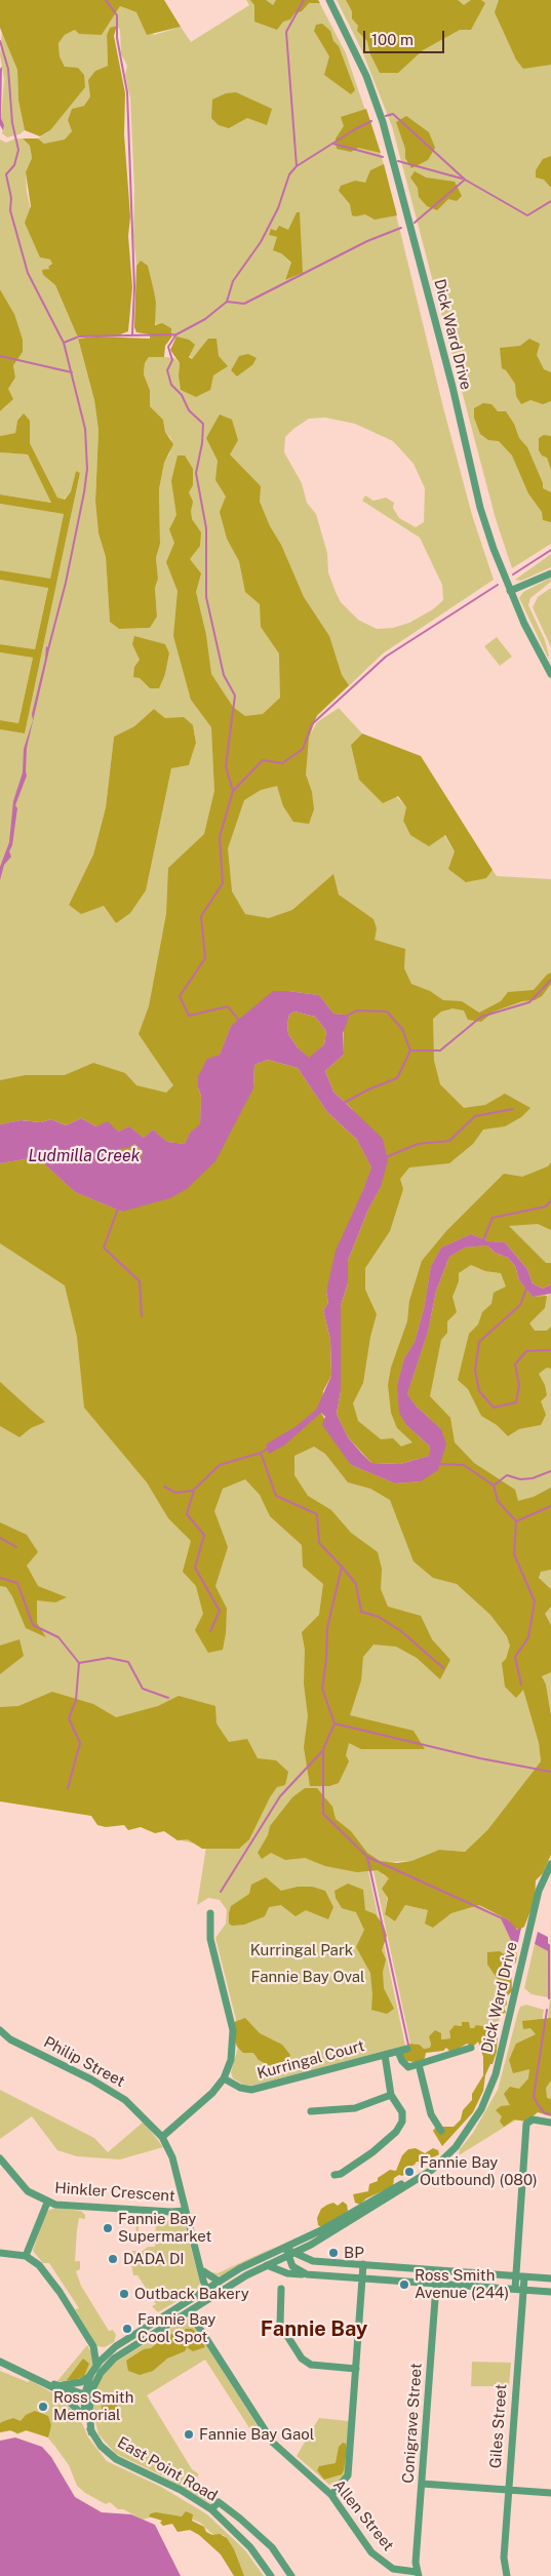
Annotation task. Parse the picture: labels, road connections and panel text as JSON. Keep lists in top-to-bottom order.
{
  "streets": {
    "street": [
      "Dick Ward Drive",
      "Kurringal Court",
      "Philip Street",
      "Hinkler Crescent",
      "Conigrave Street",
      "Giles Street",
      "East Point Road",
      "Allen Street"
    ]
  },
  "crossings": [
    ["Philip Street", "Hinkler Crescent"],
    ["Conigrave Street", "Allen Street"]
  ],
  "districts": ["Fannie Bay"],
  "water": ["Ludmilla Creek"],
  "parks": ["Kurringal Park", "Fannie Bay Oval"],
  "places": [
    "Fannie Bay Outbound) (080)",
    "Fannie Bay Supermarket",
    "BP",
    "DADA DI",
    "Ross Smith Avenue (244)",
    "Outback Bakery",
    "Fannie Bay Cool Spot",
    "Ross Smith Memorial",
    "Fannie Bay Gaol"
  ],
  "scale_bar": "100 m"
}
